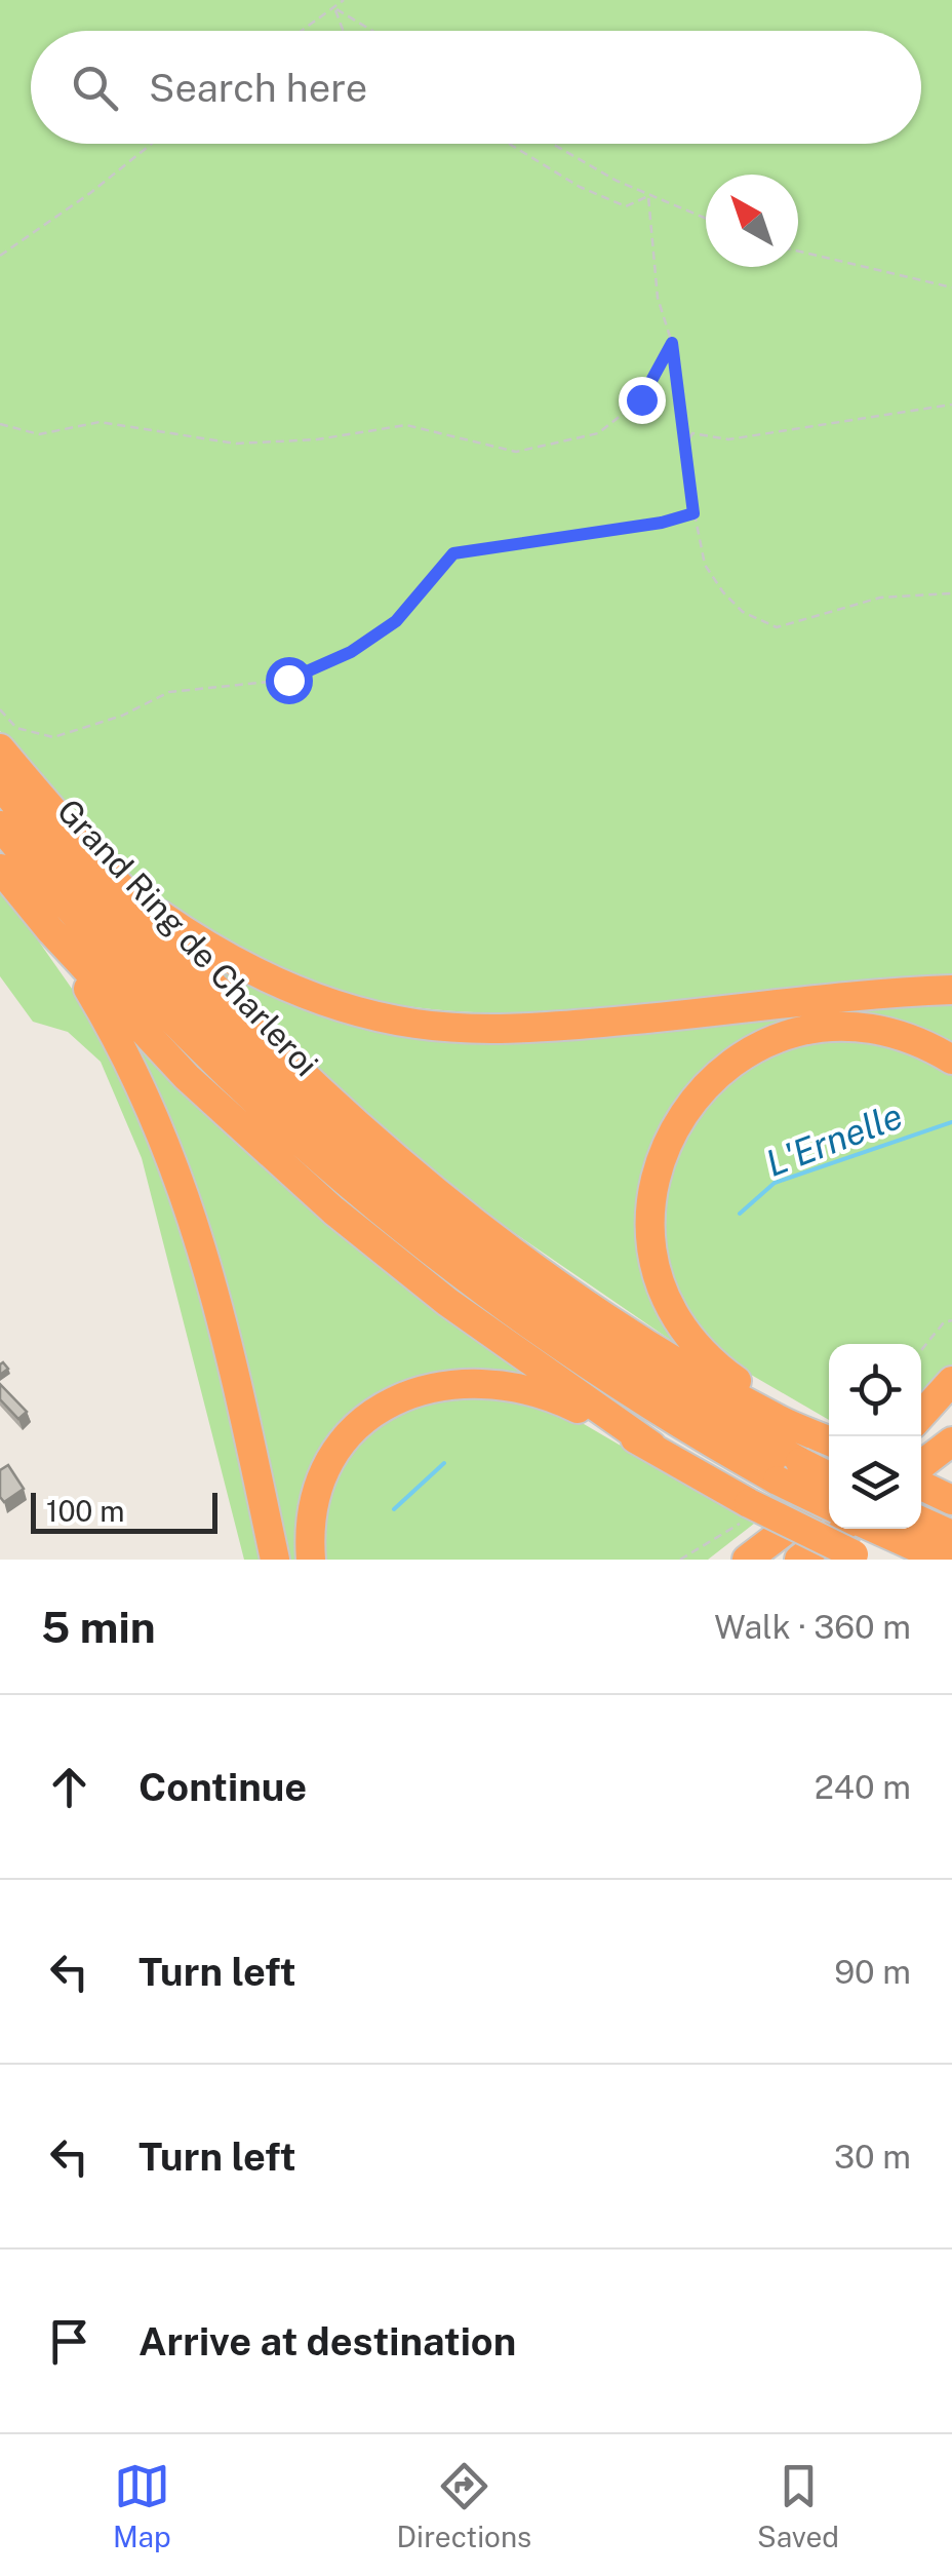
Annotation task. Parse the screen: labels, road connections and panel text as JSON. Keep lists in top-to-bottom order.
{
  "streets": {
    "highway": ["Grand Ring de Charleroi"]
  },
  "water": ["L'Ernelle"],
  "scale_bar": "100 m",
  "north": "top left",
  "page": {
    "search": "Search here",
    "scale": "100 m",
    "heading": ["5 min", "Walk · 360 m"],
    "list": [
      ["Continue", "240 m"],
      ["Turn left", "90 m"],
      ["Turn left", "30 m"],
      "Arrive at destination"
    ],
    "nav": ["Map", "Directions", "Saved"]
  }
}
